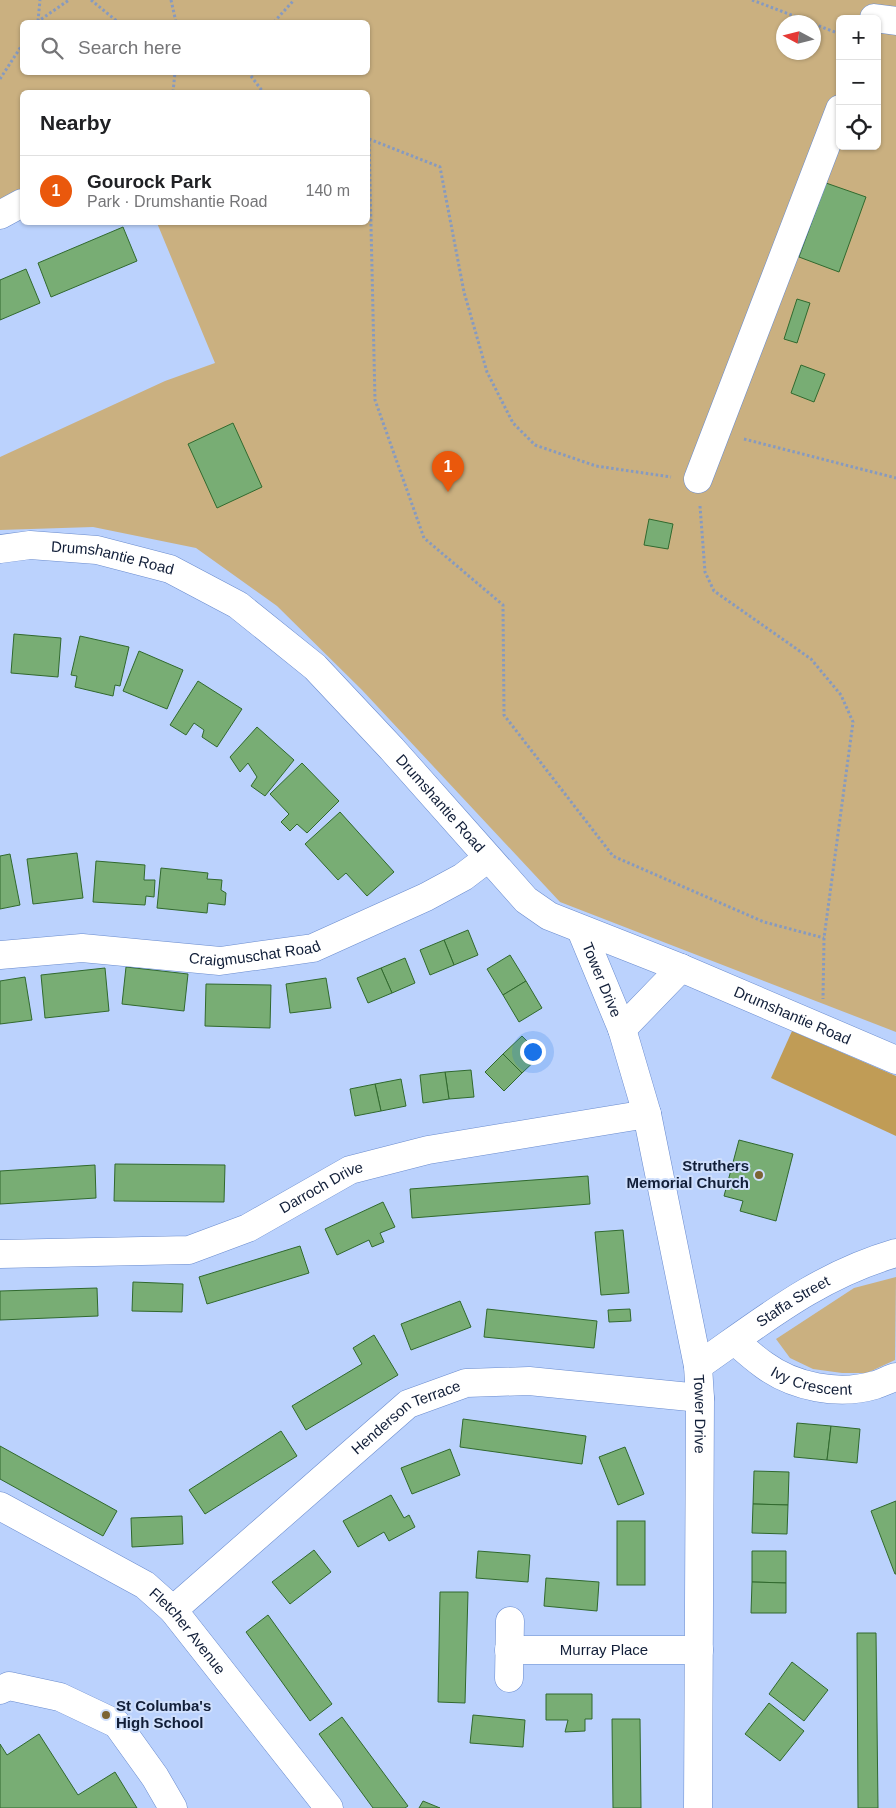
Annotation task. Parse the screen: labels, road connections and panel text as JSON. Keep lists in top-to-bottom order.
{
  "streets": {
    "street": [
      "Drumshantie Road",
      "Craigmuschat Road",
      "Tower Drive",
      "Darroch Drive",
      "Staffa Street",
      "Ivy Crescent",
      "Henderson Terrace",
      "Fletcher Avenue",
      "Murray Place"
    ]
  },
  "crossings": [
    ["Drumshantie Road", "Craigmuschat Road"],
    ["Drumshantie Road", "Tower Drive"],
    ["Tower Drive", "Darroch Drive"],
    ["Tower Drive", "Staffa Street"],
    ["Tower Drive", "Henderson Terrace"],
    ["Tower Drive", "Murray Place"],
    ["Staffa Street", "Ivy Crescent"],
    ["Henderson Terrace", "Fletcher Avenue"]
  ],
  "places": ["Struthers Memorial Church", "St Columba's High School"],
  "north": "left",
  "page": {
    "map_buttons": ["+", "−"],
    "search": "Search here",
    "heading": "Nearby",
    "list": [
      {
        "mark": "1",
        "name": "Gourock Park",
        "note": "Park · Drumshantie Road",
        "value": "140 m"
      }
    ],
    "pins": "1"
  }
}
